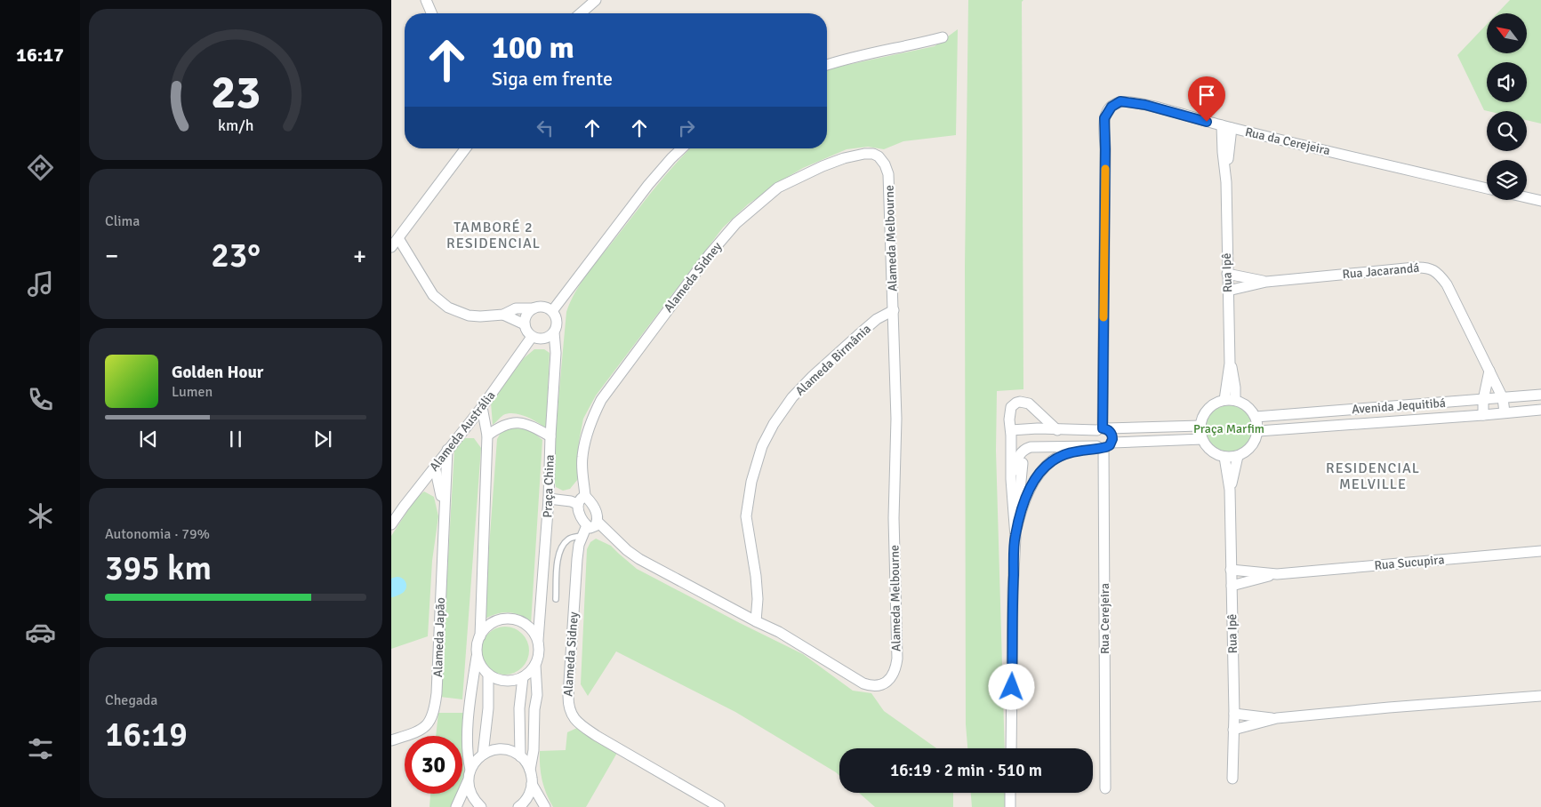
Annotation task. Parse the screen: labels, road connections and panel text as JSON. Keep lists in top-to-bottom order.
{
  "streets": {
    "street": [
      "Rua da Cerejeira",
      "Alameda Melbourne",
      "Rua Jacarandá",
      "Rua Ipê",
      "Alameda Sidney",
      "Alameda Birmânia",
      "Avenida Jequitibá",
      "Alameda Austrália",
      "Praça China",
      "Rua Sucupira",
      "Rua Cerejeira",
      "Alameda Japão"
    ]
  },
  "crossings": [
    ["Rua da Cerejeira", "Rua Ipê"],
    ["Alameda Melbourne", "Alameda Sidney"],
    ["Alameda Melbourne", "Alameda Birmânia"],
    ["Rua Jacarandá", "Rua Ipê"],
    ["Rua Jacarandá", "Avenida Jequitibá"],
    ["Rua Ipê", "Avenida Jequitibá"],
    ["Rua Ipê", "Rua Sucupira"],
    ["Alameda Austrália", "Praça China"],
    ["Alameda Austrália", "Alameda Japão"]
  ],
  "districts": ["TAMBORÉ 2 RESIDENCIAL", "RESIDENCIAL MELVILLE"],
  "parks": ["Praça Marfim"],
  "north": "top left",
  "page": {
    "tabs": "16:17",
    "turn": ["100 m", "Siga em frente"],
    "tile": [
      "Clima",
      ["Autonomia · 79%", "395 km"],
      ["Chegada", "16:19"]
    ],
    "heat": ["−", "23°", "+"],
    "song": ["Golden Hour", "Lumen"],
    "limit": "30",
    "trip": "16:19 · 2 min · 510 m",
    "gauge": ["23", "km/h"]
  }
}
